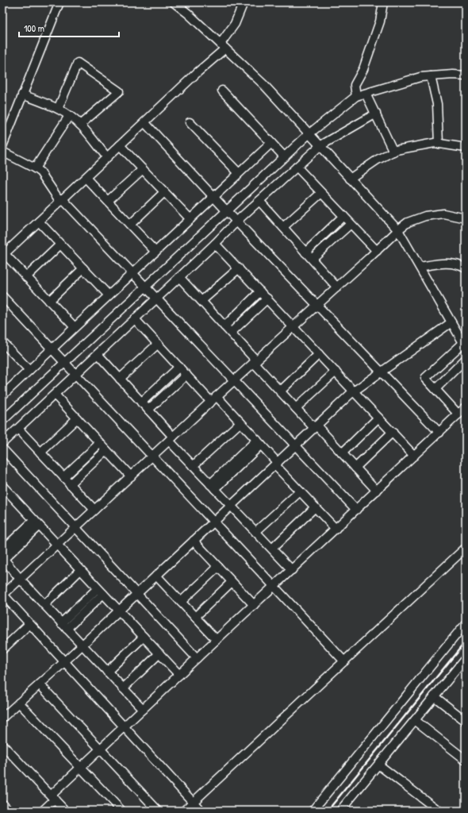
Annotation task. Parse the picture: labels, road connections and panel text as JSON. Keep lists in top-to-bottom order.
{
  "scale_bar": "100 m"
}
